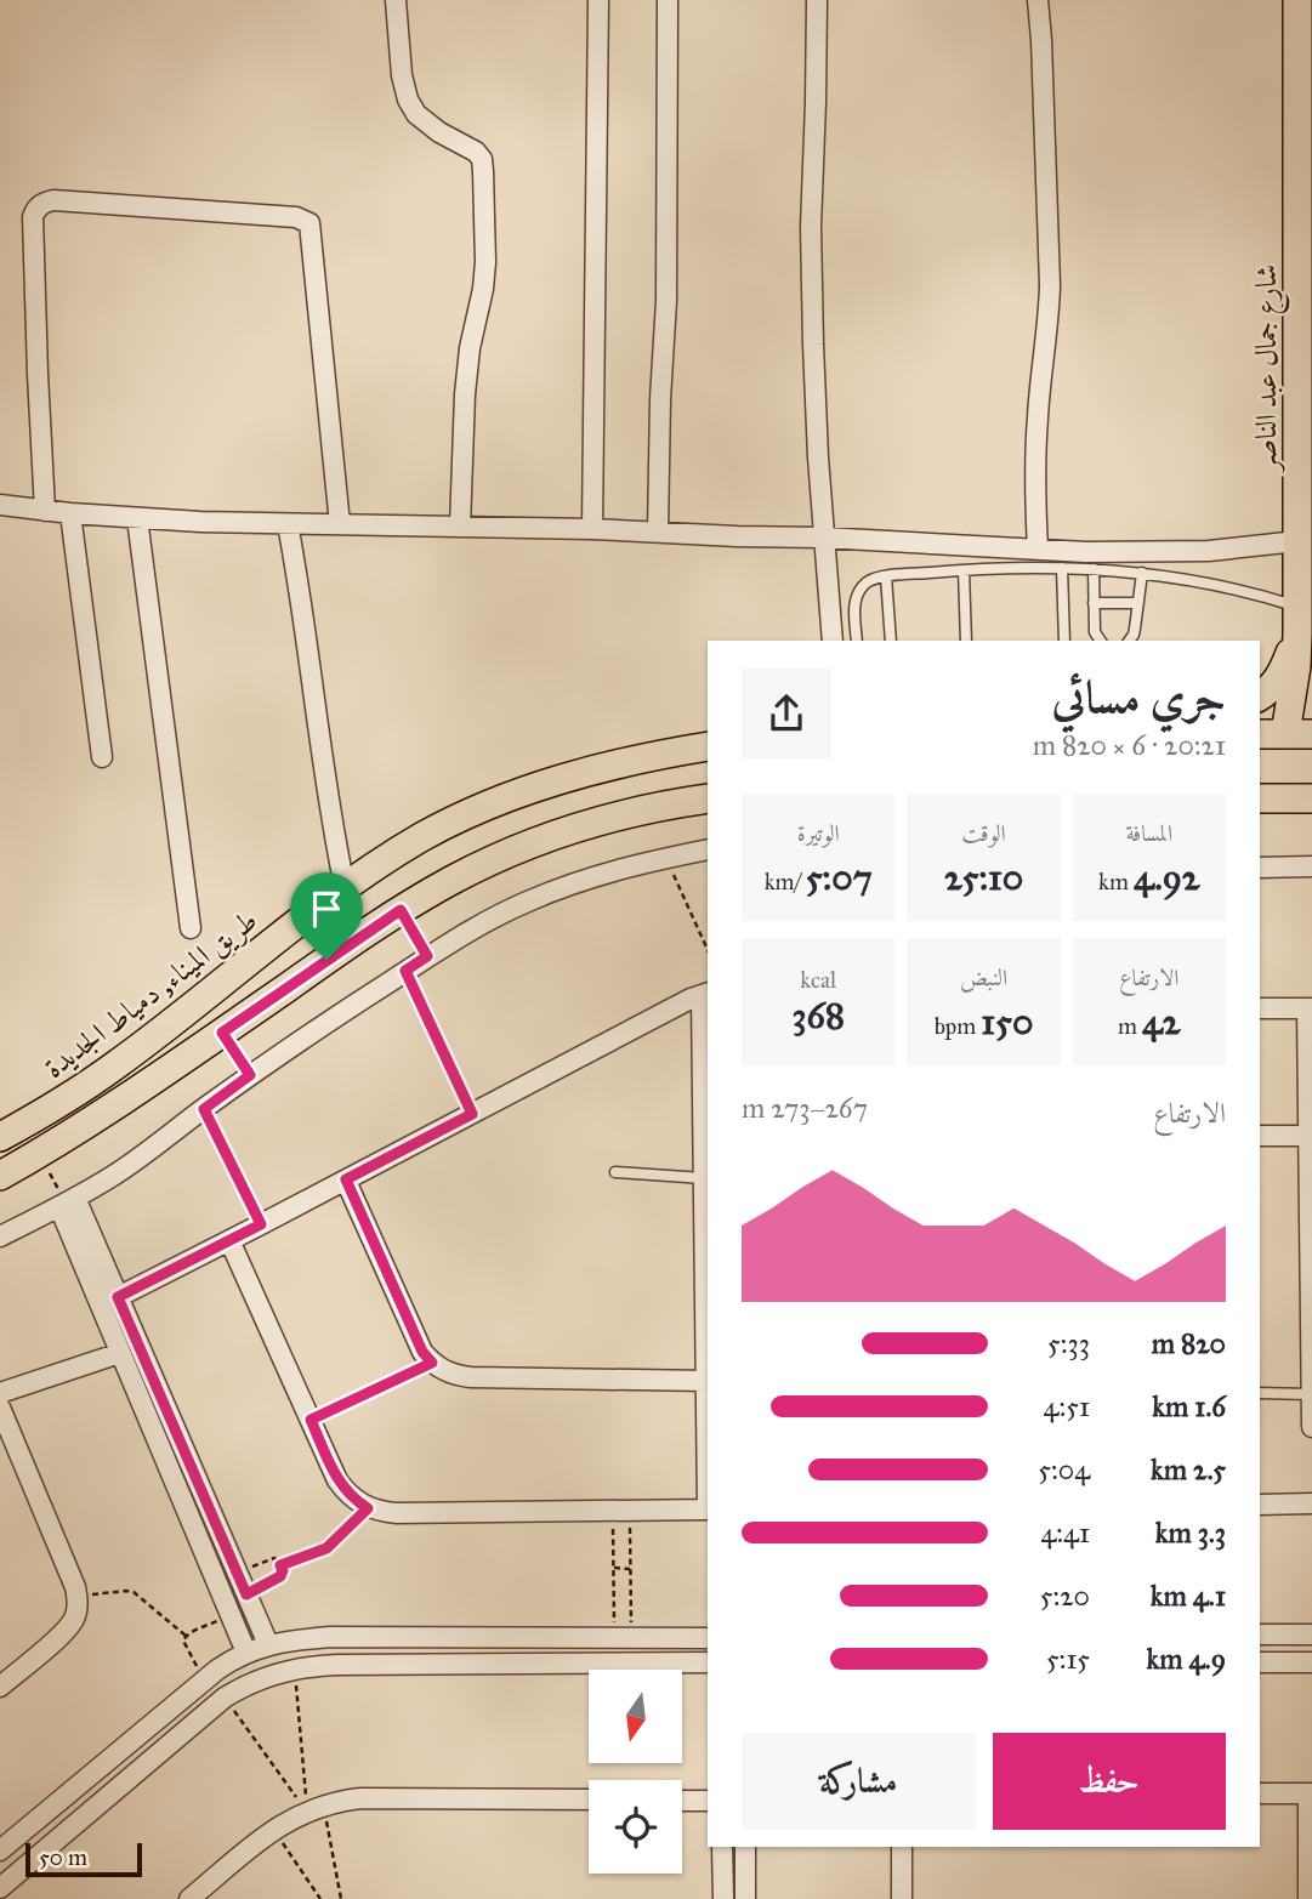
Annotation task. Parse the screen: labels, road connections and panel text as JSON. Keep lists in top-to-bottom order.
{
  "streets": {
    "main road": ["شارع جمال عبد الناصر", "طريق الميناء, دمياط الجديدة"]
  },
  "scale_bar": "50 m",
  "north": "bottom",
  "page": {
    "heading": ["جري مسائي", "20:21 · 6 × 820 m"],
    "stats": [
      ["المسافة", "4.92 km"],
      ["الوقت", "25:10"],
      ["الوتيرة", "5:07 /km"],
      ["الارتفاع", "42 m"],
      ["النبض", "150 bpm"],
      ["kcal", "368"]
    ],
    "chart": ["الارتفاع", "267–273 m"],
    "list": [
      {
        "name": "820 m",
        "note": "5:33"
      },
      {
        "name": "1.6 km",
        "note": "4:51"
      },
      {
        "name": "2.5 km",
        "note": "5:04"
      },
      {
        "name": "3.3 km",
        "note": "4:41"
      },
      {
        "name": "4.1 km",
        "note": "5:20"
      },
      {
        "name": "4.9 km",
        "note": "5:15"
      }
    ],
    "buttons": ["حفظ", "مشاركة"],
    "scale": "50 m"
  }
}
